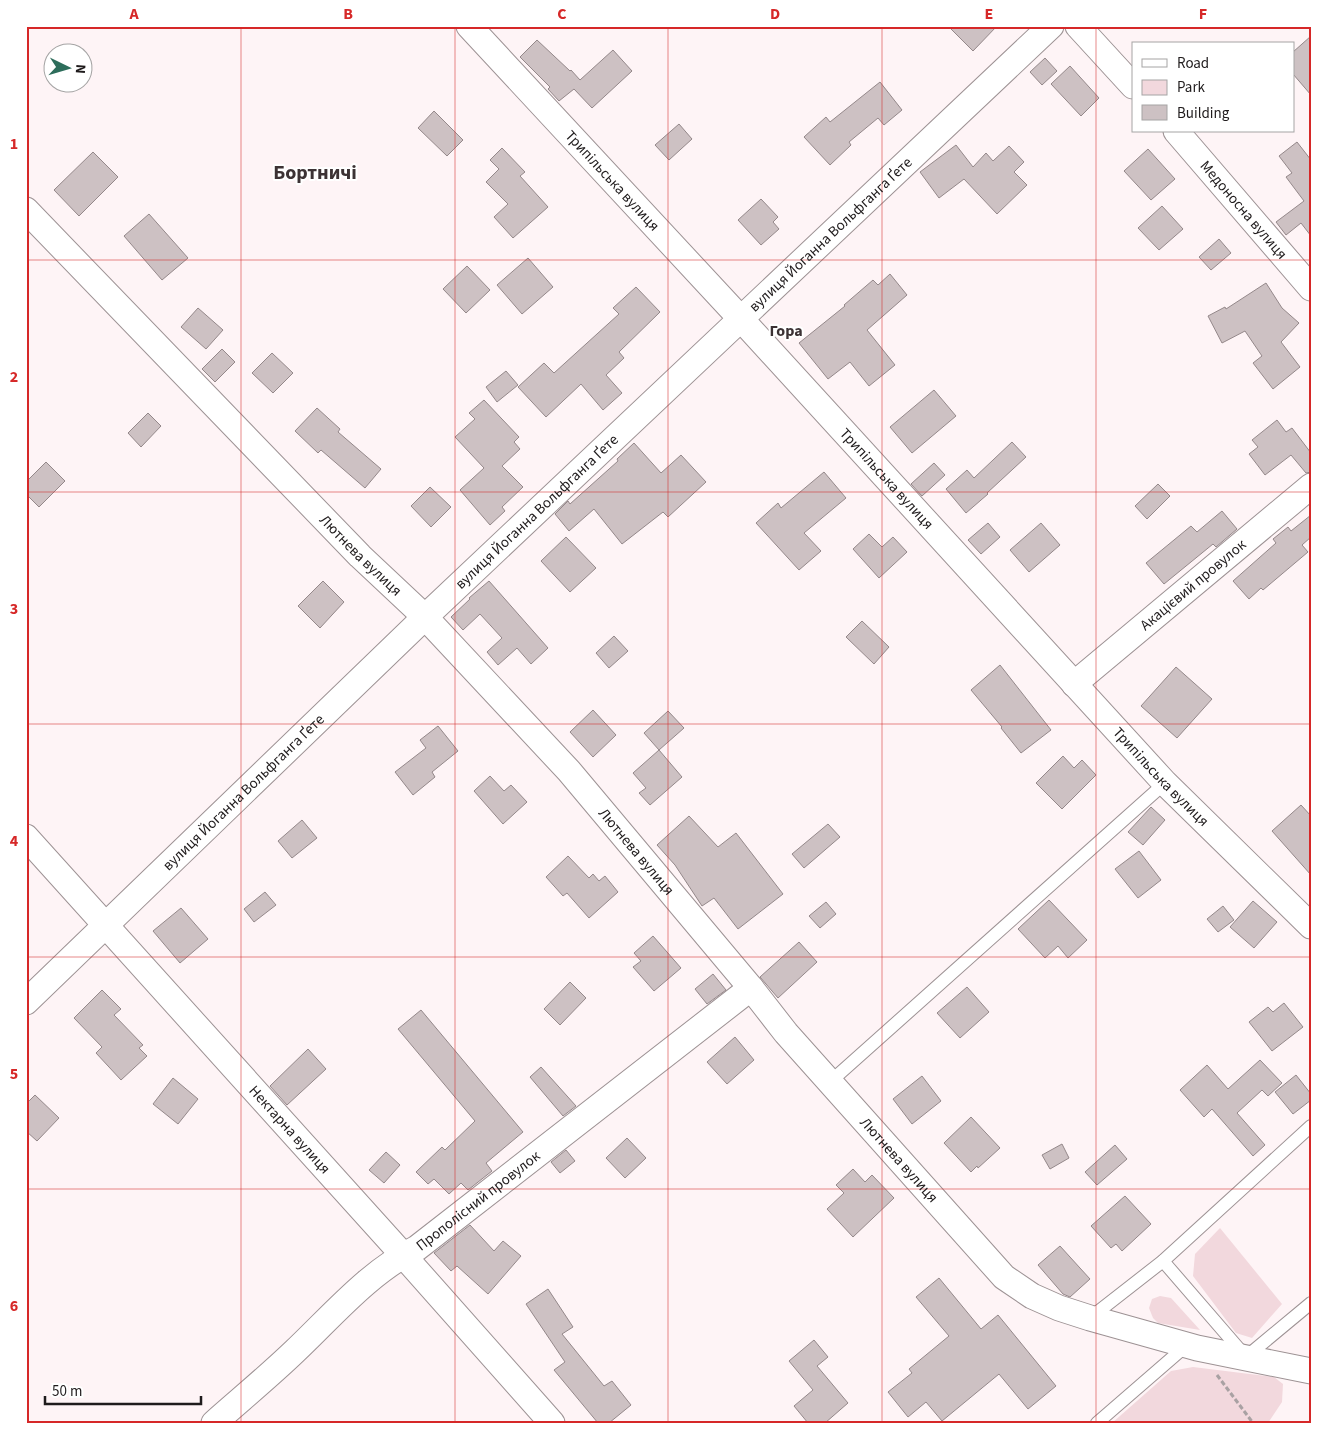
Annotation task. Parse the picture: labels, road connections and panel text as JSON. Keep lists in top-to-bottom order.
{
  "streets": {
    "street": [
      "Трипільська вулиця",
      "Медоносна вулиця",
      "вулиця Йоганна Вольфганга Ґете",
      "Лютнева вулиця",
      "Акацієвий провулок",
      "Нектарна вулиця",
      "Прополісний провулок"
    ]
  },
  "crossings": [
    ["Трипільська вулиця", "вулиця Йоганна Вольфганга Ґете"],
    ["Трипільська вулиця", "Акацієвий провулок"],
    ["вулиця Йоганна Вольфганга Ґете", "Лютнева вулиця"],
    ["вулиця Йоганна Вольфганга Ґете", "Нектарна вулиця"],
    ["Лютнева вулиця", "Прополісний провулок"],
    ["Нектарна вулиця", "Прополісний провулок"]
  ],
  "districts": ["Бортничі", "Гора"],
  "legend": ["Road", "Park", "Building"],
  "scale_bar": "50 m",
  "north": "right",
  "grid": {
    "columns": [
      "A",
      "B",
      "C",
      "D",
      "E",
      "F"
    ],
    "rows": [
      "1",
      "2",
      "3",
      "4",
      "5",
      "6"
    ]
  }
}
